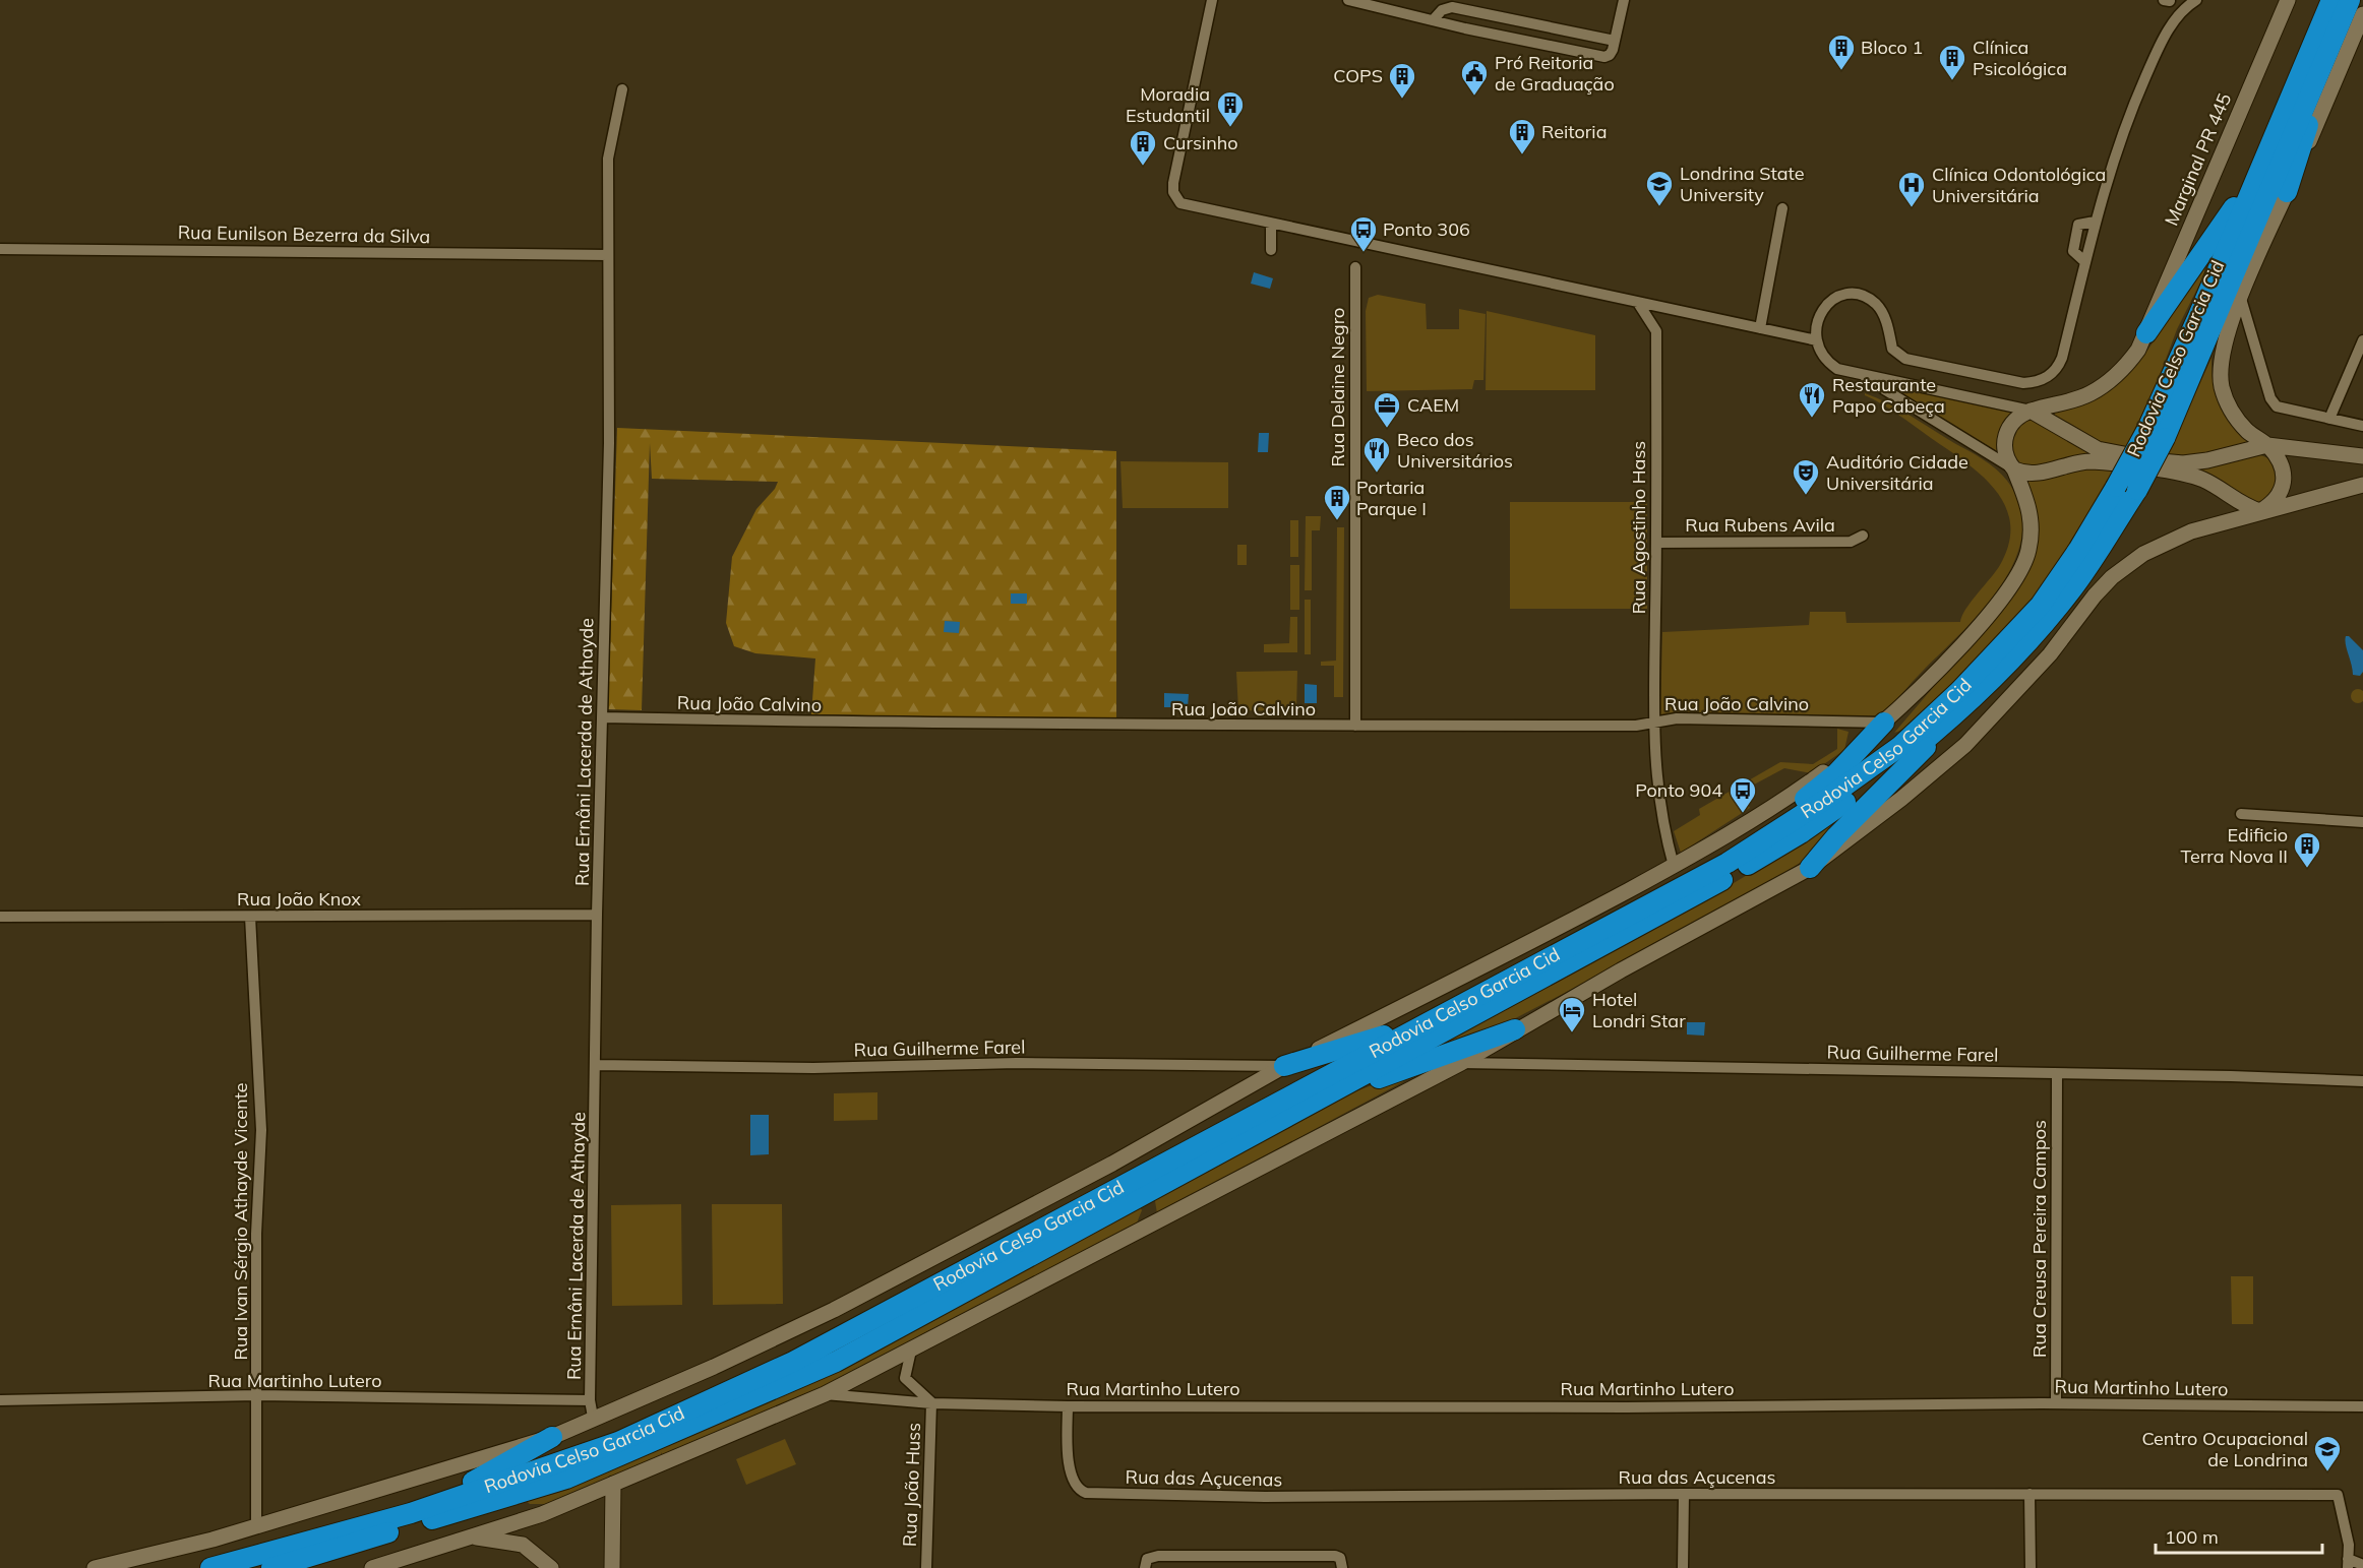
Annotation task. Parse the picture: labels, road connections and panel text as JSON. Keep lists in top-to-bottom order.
{
  "streets": {
    "highway": ["Rodovia Celso Garcia Cid"],
    "street": [
      "Marginal PR 445",
      "Rua Eunilson Bezerra da Silva",
      "Rua Delaine Negro",
      "Rua Rubens Avila",
      "Rua Agostinho Hass",
      "Rua João Calvino",
      "Rua Ernâni Lacerda de Athayde",
      "Rua João Knox",
      "Rua Guilherme Farel",
      "Rua Ivan Sérgio Athayde Vicente",
      "Rua Creusa Pereira Campos",
      "Rua Martinho Lutero",
      "Rua das Açucenas",
      "Rua João Huss"
    ]
  },
  "crossings": [
    ["Marginal PR 445", "Rodovia Celso Garcia Cid"],
    ["Rua Eunilson Bezerra da Silva", "Rua Ernâni Lacerda de Athayde"],
    ["Rodovia Celso Garcia Cid", "Rua Agostinho Hass"],
    ["Rodovia Celso Garcia Cid", "Rua João Calvino"],
    ["Rodovia Celso Garcia Cid", "Rua Ernâni Lacerda de Athayde"],
    ["Rodovia Celso Garcia Cid", "Rua Guilherme Farel"],
    ["Rodovia Celso Garcia Cid", "Rua Ivan Sérgio Athayde Vicente"],
    ["Rua Delaine Negro", "Rua João Calvino"],
    ["Rua Rubens Avila", "Rua Agostinho Hass"],
    ["Rua Agostinho Hass", "Rua João Calvino"],
    ["Rua João Calvino", "Rua Ernâni Lacerda de Athayde"],
    ["Rua Ernâni Lacerda de Athayde", "Rua João Knox"],
    ["Rua Ernâni Lacerda de Athayde", "Rua Guilherme Farel"],
    ["Rua Ernâni Lacerda de Athayde", "Rua Martinho Lutero"],
    ["Rua João Knox", "Rua Ivan Sérgio Athayde Vicente"],
    ["Rua Guilherme Farel", "Rua Creusa Pereira Campos"],
    ["Rua Ivan Sérgio Athayde Vicente", "Rua Martinho Lutero"],
    ["Rua Creusa Pereira Campos", "Rua Martinho Lutero"],
    ["Rua Martinho Lutero", "Rua das Açucenas"],
    ["Rua Martinho Lutero", "Rua João Huss"]
  ],
  "places": {
    "building": [
      "Bloco 1",
      "Clínica Psicológica",
      "COPS",
      "Moradia Estudantil",
      "Reitoria",
      "Cursinho",
      "Portaria Parque I",
      "Edificio Terra Nova II"
    ],
    "public building": ["Pró Reitoria de Graduação"],
    "school or university": ["Londrina State University", "Centro Ocupacional de Londrina"],
    "hospital": ["Clínica Odontológica Universitária"],
    "bus stop": ["Ponto 306", "Ponto 904"],
    "restaurant": ["Restaurante Papo Cabeça", "Beco dos Universitários"],
    "office": ["CAEM"],
    "theatre": ["Auditório Cidade Universitária"],
    "hotel": ["Hotel Londri Star"]
  },
  "scale_bar": "100 m"
}
